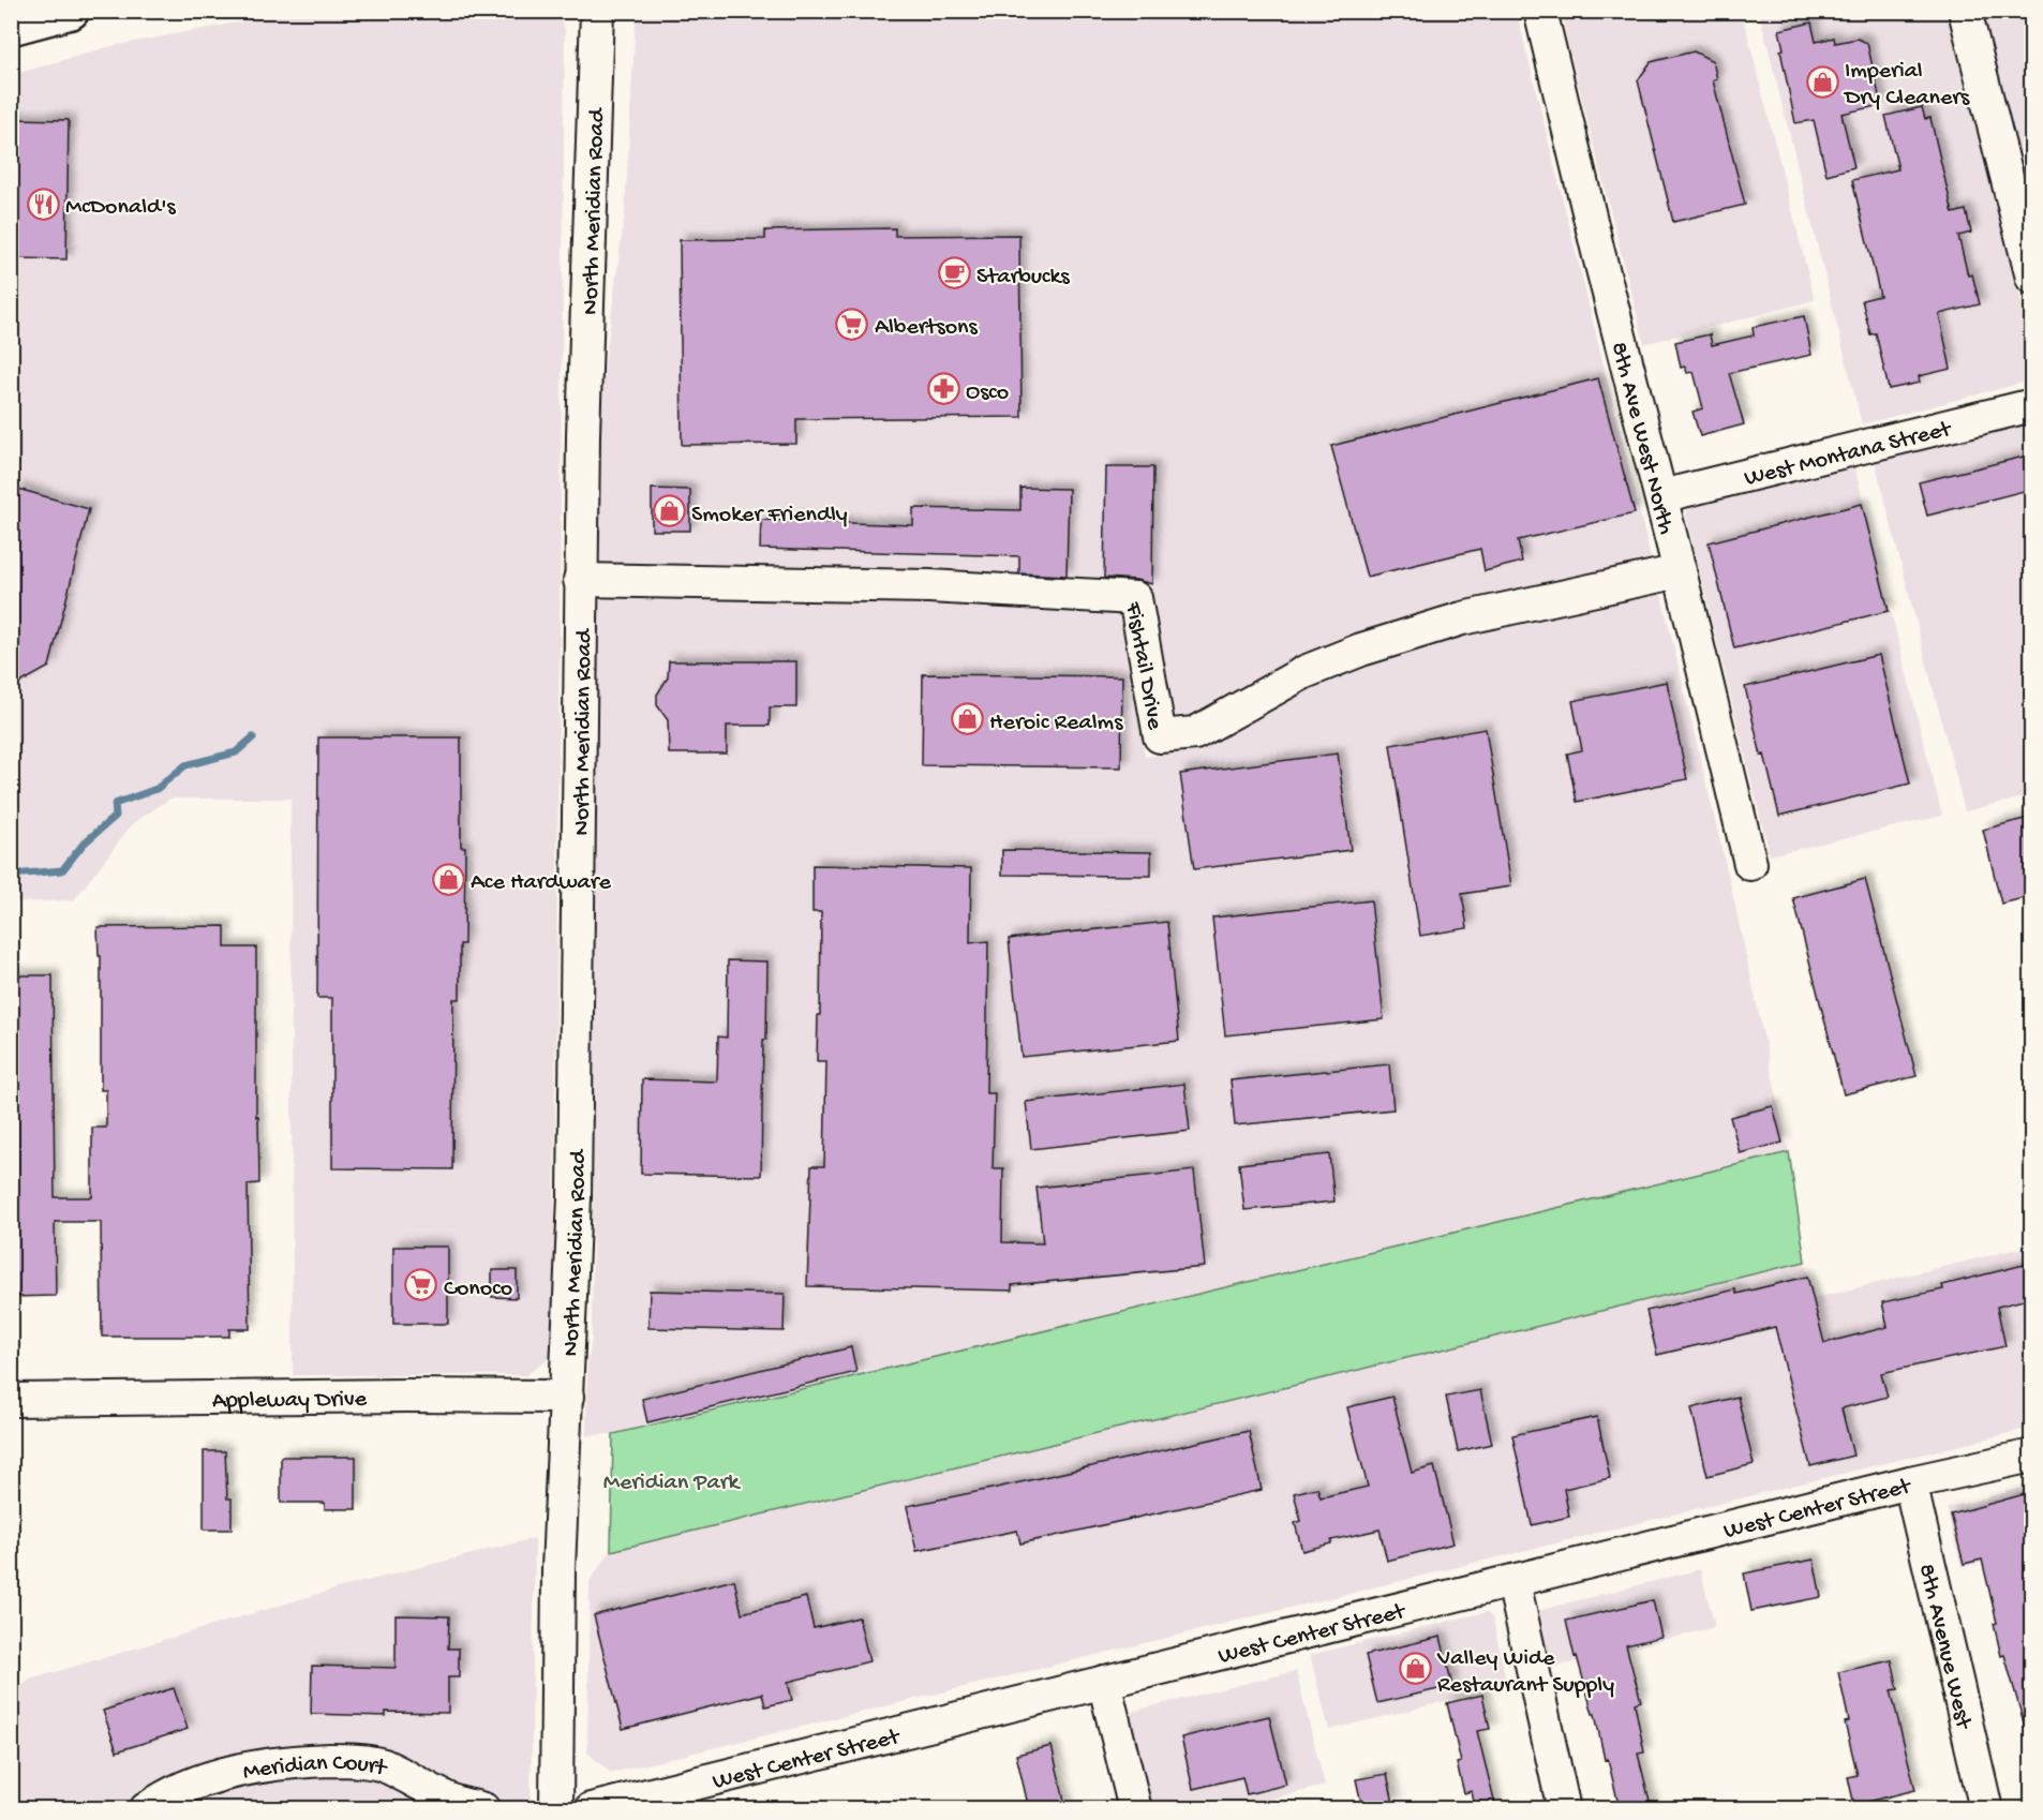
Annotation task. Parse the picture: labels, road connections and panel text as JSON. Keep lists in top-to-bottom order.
{
  "streets": {
    "street": [
      "North Meridian Road",
      "8th Ave West North",
      "West Montana Street",
      "Fishtail Drive",
      "Appleway Drive",
      "West Center Street",
      "8th Avenue West",
      "Meridian Court"
    ]
  },
  "crossings": [
    ["North Meridian Road", "Fishtail Drive"],
    ["North Meridian Road", "Appleway Drive"],
    ["8th Ave West North", "West Montana Street"],
    ["8th Ave West North", "Fishtail Drive"],
    ["West Center Street", "8th Avenue West"]
  ],
  "parks": ["Meridian Park"],
  "places": {
    "shop": [
      "Imperial Dry Cleaners",
      "Smoker Friendly",
      "Heroic Realms",
      "Ace Hardware",
      "Valley Wide Restaurant Supply"
    ],
    "restaurant": ["McDonald's"],
    "cafe": ["Starbucks"],
    "supermarket": ["Albertsons", "Conoco"],
    "pharmacy": ["Osco"]
  }
}
